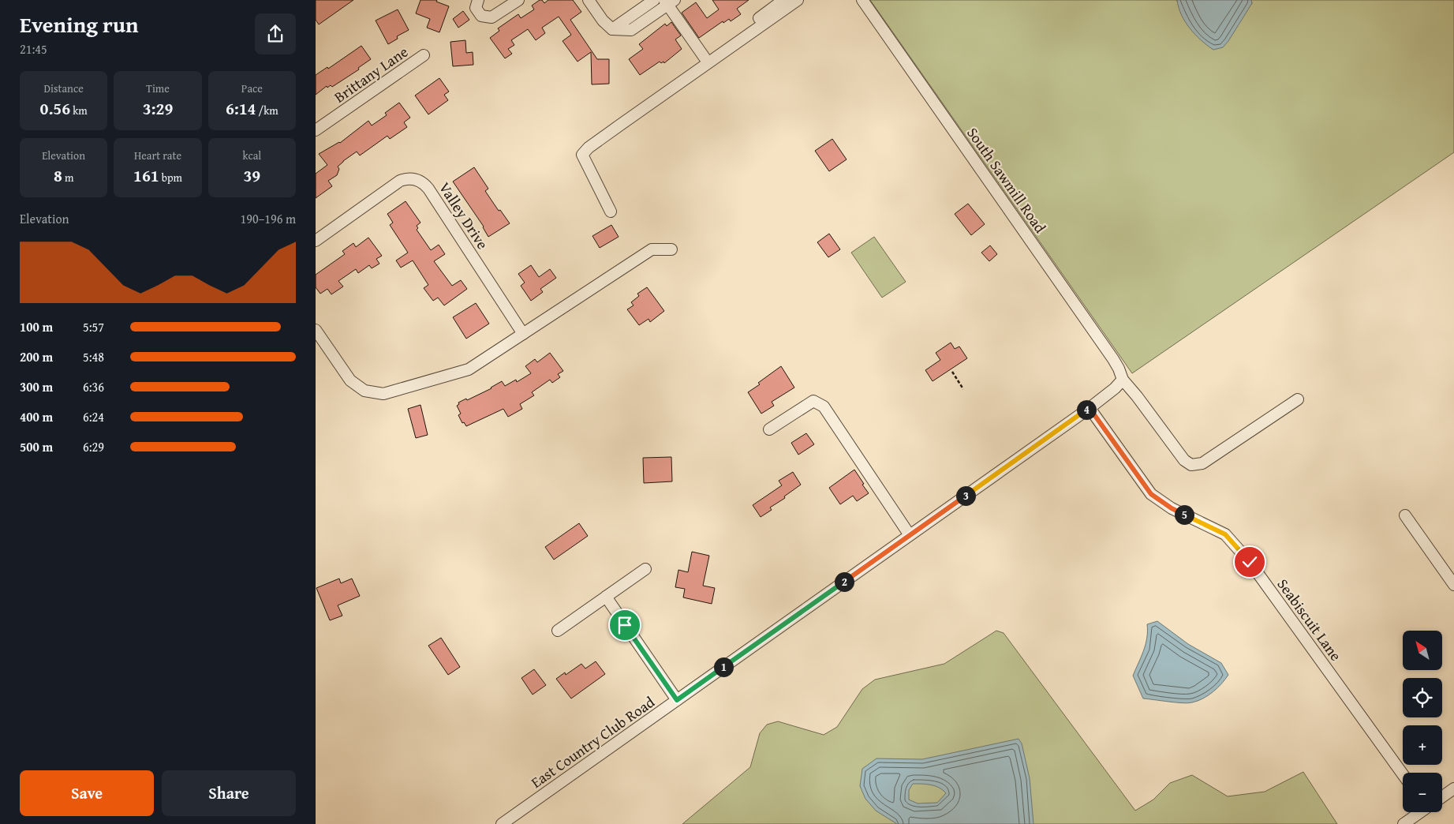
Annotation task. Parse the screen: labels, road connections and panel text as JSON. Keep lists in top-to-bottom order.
{
  "streets": {
    "street": [
      "Brittany Lane",
      "South Sawmill Road",
      "Valley Drive",
      "Seabiscuit Lane",
      "East Country Club Road"
    ]
  },
  "crossings": [
    ["South Sawmill Road", "East Country Club Road"],
    ["Seabiscuit Lane", "East Country Club Road"]
  ],
  "north": "top left",
  "page": {
    "heading": ["Evening run", "21:45"],
    "stats": [
      ["Distance", "0.56 km"],
      ["Time", "3:29"],
      ["Pace", "6:14 /km"],
      ["Elevation", "8 m"],
      ["Heart rate", "161 bpm"],
      ["kcal", "39"]
    ],
    "chart": ["Elevation", "190–196 m"],
    "list": [
      {
        "name": "100 m",
        "note": "5:57"
      },
      {
        "name": "200 m",
        "note": "5:48"
      },
      {
        "name": "300 m",
        "note": "6:36"
      },
      {
        "name": "400 m",
        "note": "6:24"
      },
      {
        "name": "500 m",
        "note": "6:29"
      }
    ],
    "pins": [
      "4",
      "3",
      "5",
      "2",
      "1"
    ],
    "map_buttons": ["+", "−"],
    "buttons": ["Save", "Share"]
  }
}
